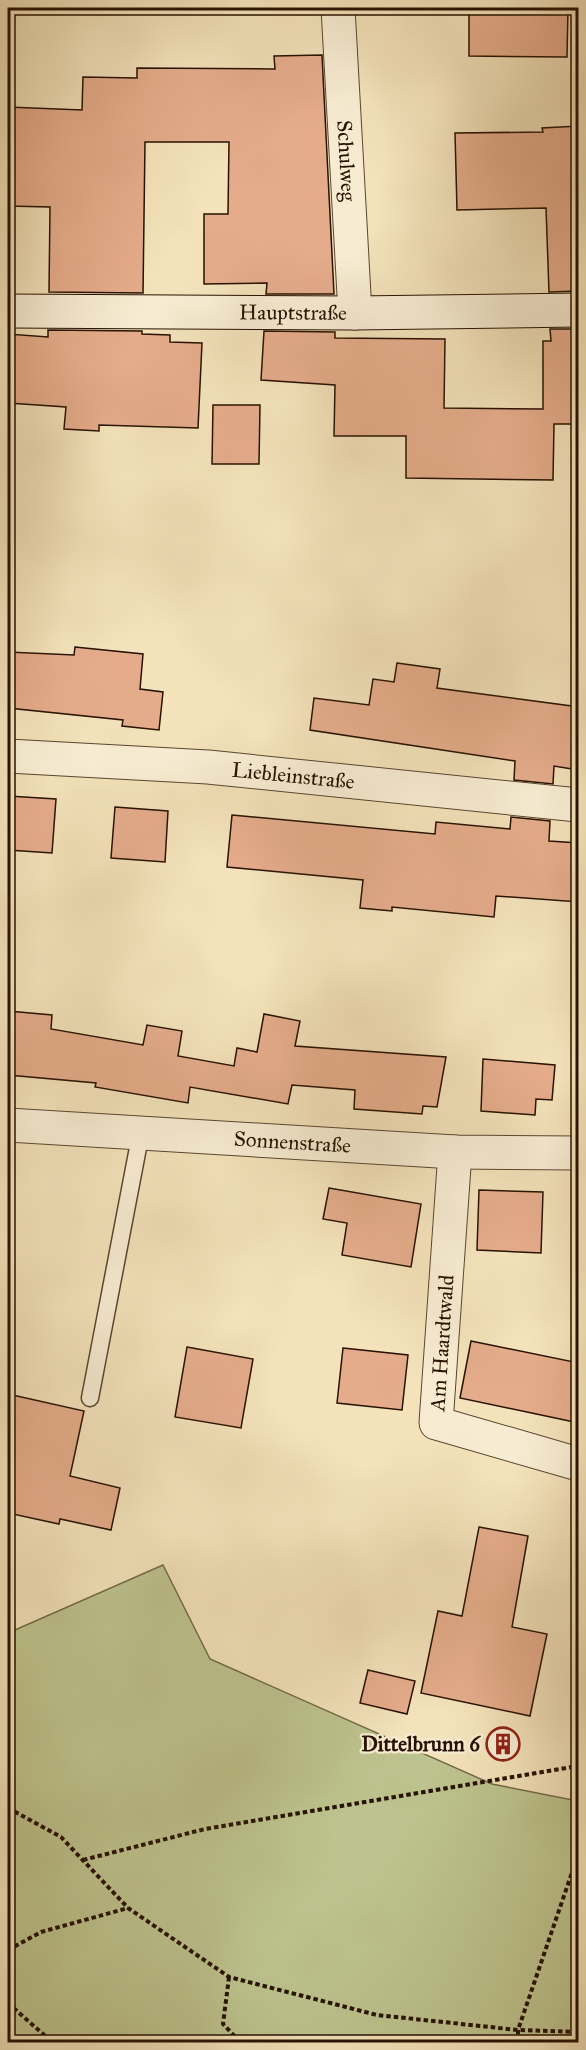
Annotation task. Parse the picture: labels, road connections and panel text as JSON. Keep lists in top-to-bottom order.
{
  "streets": {
    "street": [
      "Schulweg",
      "Hauptstraße",
      "Liebleinstraße",
      "Sonnenstraße",
      "Am Haardtwald"
    ]
  },
  "crossings": [
    ["Schulweg", "Hauptstraße"],
    ["Sonnenstraße", "Am Haardtwald"]
  ],
  "places": {
    "building": ["Dittelbrunn 6"]
  }
}
